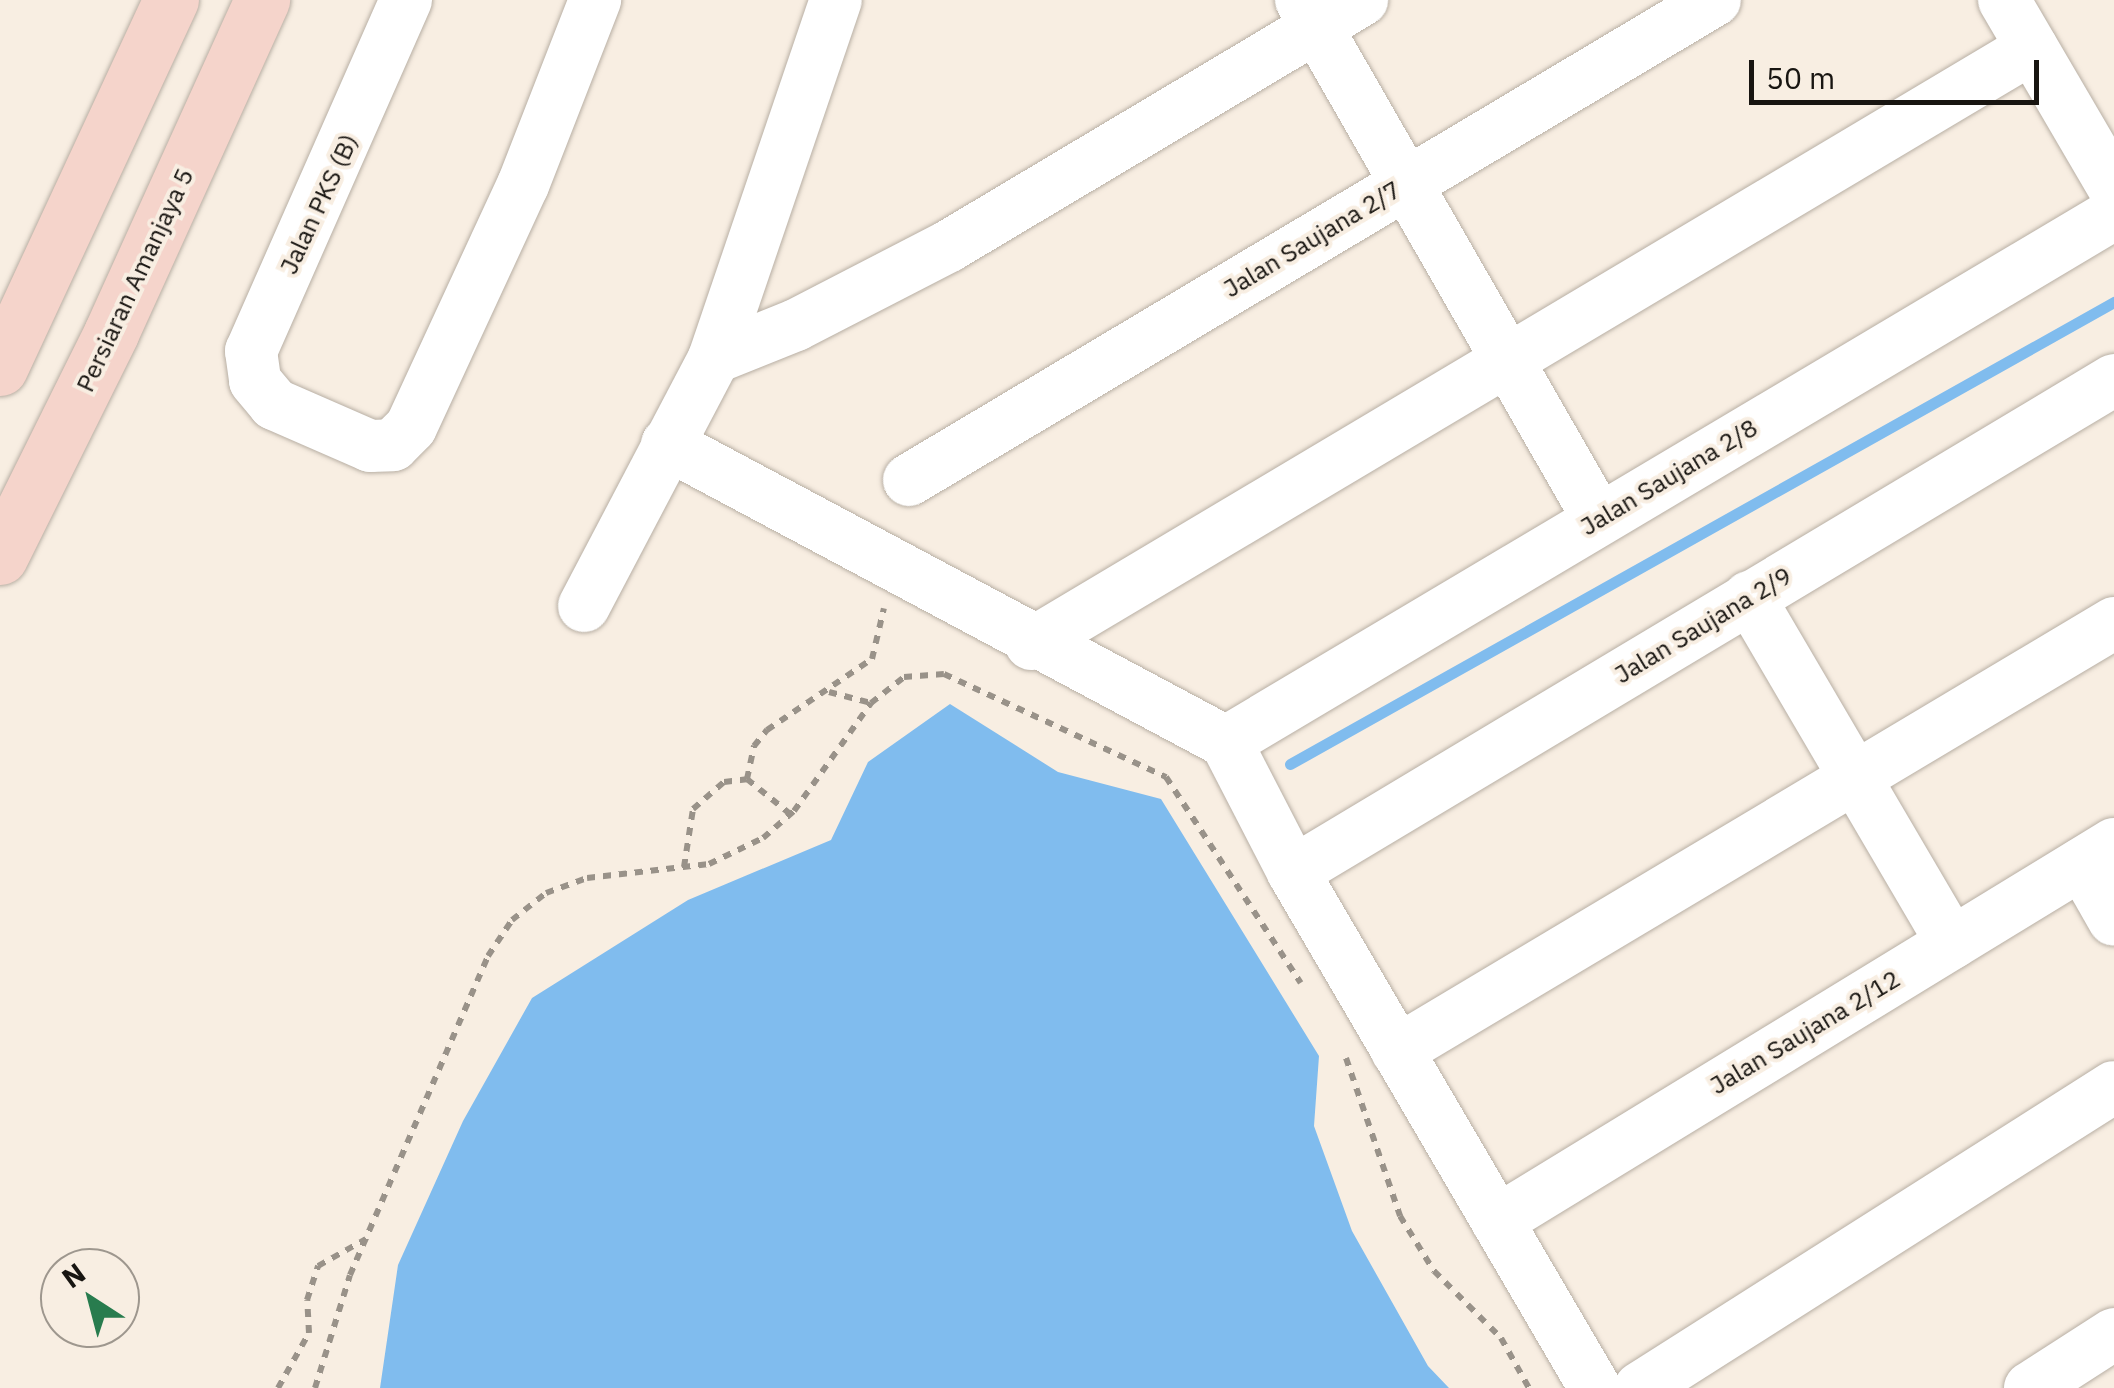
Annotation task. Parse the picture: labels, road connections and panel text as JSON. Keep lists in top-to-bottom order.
{
  "streets": {
    "main road": ["Persiaran Amanjaya 5"],
    "street": [
      "Jalan PKS (B)",
      "Jalan Saujana 2/7",
      "Jalan Saujana 2/8",
      "Jalan Saujana 2/9",
      "Jalan Saujana 2/12"
    ]
  },
  "scale_bar": "50 m",
  "north": "top left"
}
